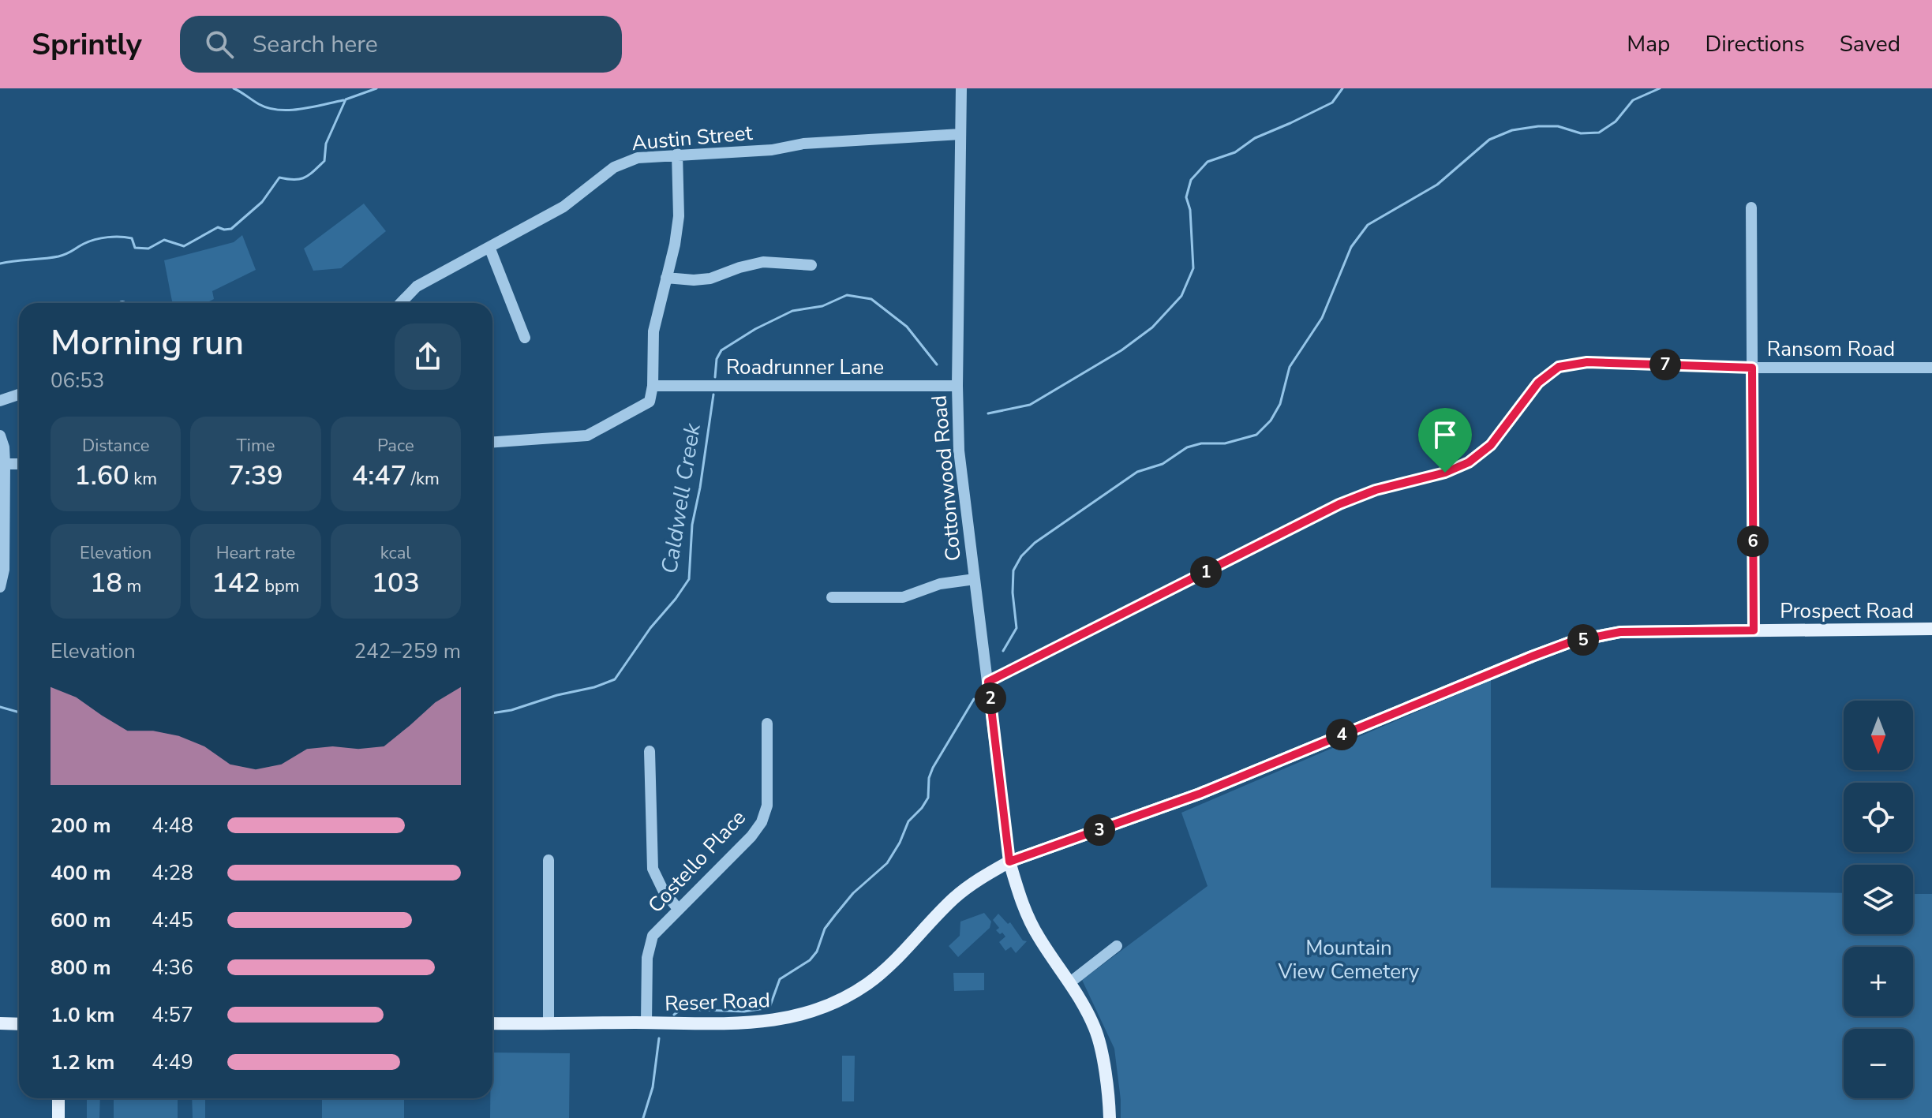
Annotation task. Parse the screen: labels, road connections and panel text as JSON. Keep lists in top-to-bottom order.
{
  "streets": {
    "main road": ["Prospect Road", "Reser Road"],
    "street": [
      "Austin Street",
      "Ransom Road",
      "Roadrunner Lane",
      "Cottonwood Road",
      "Costello Place"
    ]
  },
  "crossings": [
    ["Austin Street", "Cottonwood Road"],
    ["Ransom Road", "Cottonwood Road"],
    ["Roadrunner Lane", "Cottonwood Road"],
    ["Cottonwood Road", "Prospect Road"],
    ["Cottonwood Road", "Reser Road"],
    ["Prospect Road", "Reser Road"],
    ["Costello Place", "Reser Road"]
  ],
  "water": ["Caldwell Creek"],
  "parks": ["Mountain View Cemetery"],
  "north": "bottom",
  "page": {
    "header": "Sprintly",
    "search": "Search here",
    "nav": ["Map", "Directions", "Saved"],
    "heading": ["Morning run", "06:53"],
    "pins": [
      "7",
      "6",
      "1",
      "5",
      "2",
      "4",
      "3"
    ],
    "stats": [
      ["Distance", "1.60 km"],
      ["Time", "7:39"],
      ["Pace", "4:47 /km"],
      ["Elevation", "18 m"],
      ["Heart rate", "142 bpm"],
      ["kcal", "103"]
    ],
    "chart": ["Elevation", "242–259 m"],
    "map_buttons": ["+", "−"],
    "list": [
      {
        "name": "200 m",
        "note": "4:48"
      },
      {
        "name": "400 m",
        "note": "4:28"
      },
      {
        "name": "600 m",
        "note": "4:45"
      },
      {
        "name": "800 m",
        "note": "4:36"
      },
      {
        "name": "1.0 km",
        "note": "4:57"
      },
      {
        "name": "1.2 km",
        "note": "4:49"
      }
    ]
  }
}
